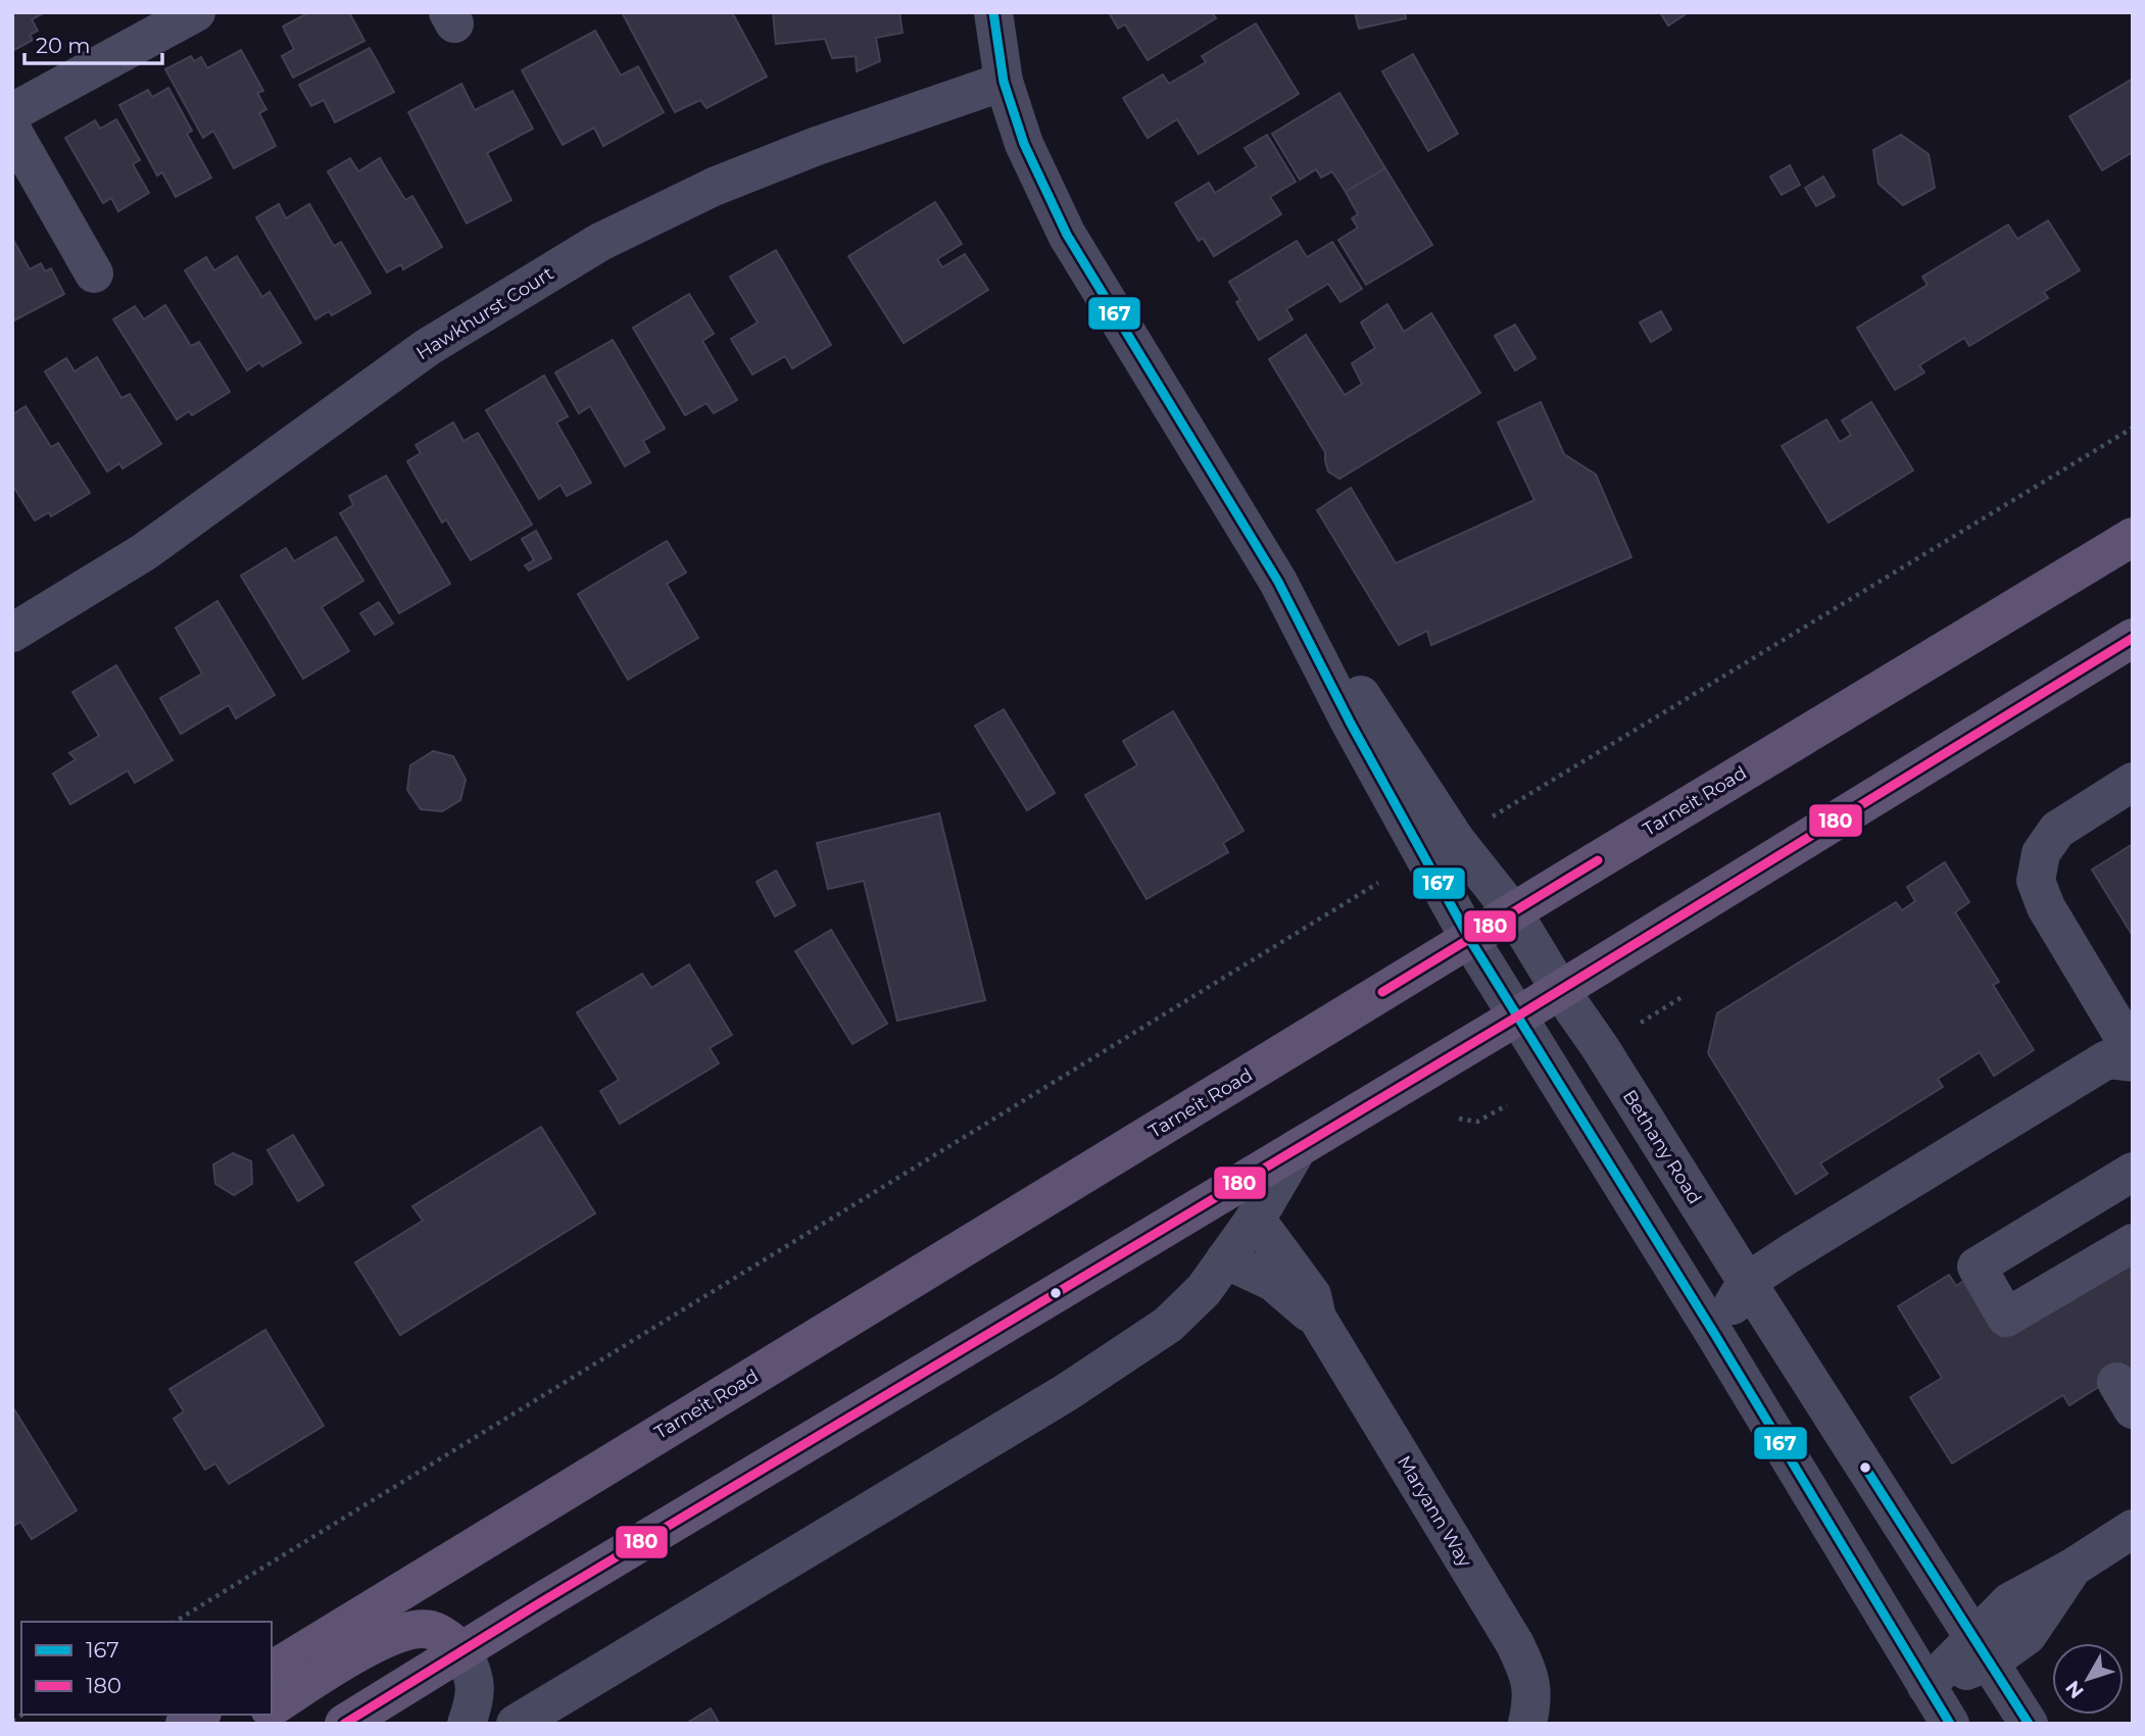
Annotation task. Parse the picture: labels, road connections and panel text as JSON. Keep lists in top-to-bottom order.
{
  "streets": {
    "main road": ["Tarneit Road"],
    "street": ["Hawkhurst Court", "Bethany Road", "Maryann Way"]
  },
  "crossings": [
    ["Hawkhurst Court", "Bethany Road"],
    ["Tarneit Road", "Bethany Road"]
  ],
  "lines": ["transit line 167", "transit line 180"],
  "legend": ["167", "180"],
  "scale_bar": "20 m",
  "north": "bottom left"
}
